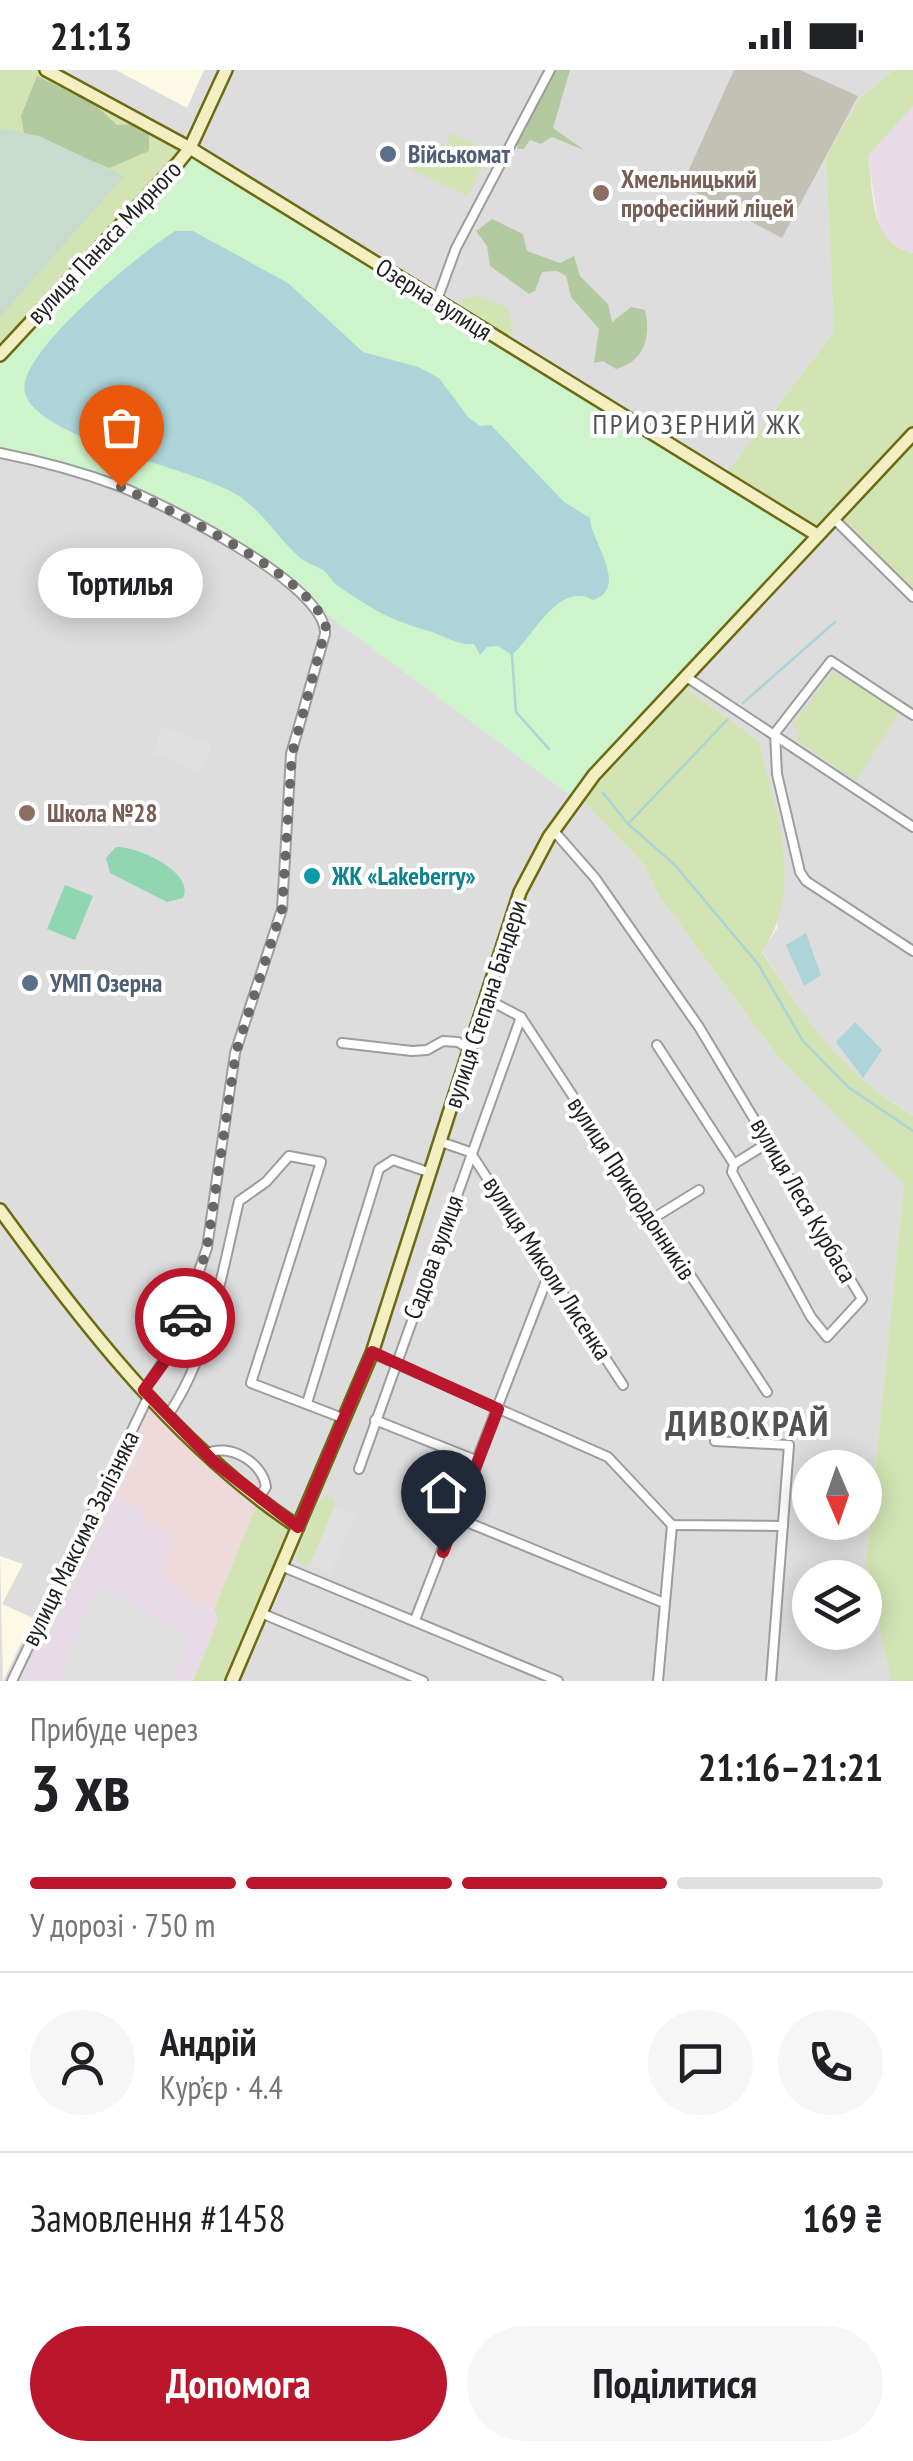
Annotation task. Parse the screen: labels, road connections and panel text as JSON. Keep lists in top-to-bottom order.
{
  "streets": {
    "main road": ["вулиця Панаса Мирного", "Озерна вулиця", "вулиця Степана Бандери"],
    "street": [
      "вулиця Прикордонників",
      "вулиця Леся Курбаса",
      "Садова вулиця",
      "вулиця Миколи Лисенка",
      "вулиця Максима Залізняка"
    ]
  },
  "crossings": [
    ["вулиця Панаса Мирного", "Озерна вулиця"],
    ["Озерна вулиця", "вулиця Степана Бандери"],
    ["вулиця Степана Бандери", "вулиця Прикордонників"],
    ["вулиця Степана Бандери", "вулиця Леся Курбаса"],
    ["вулиця Прикордонників", "Садова вулиця"],
    ["Садова вулиця", "вулиця Миколи Лисенка"]
  ],
  "districts": ["ПРИОЗЕРНИЙ ЖК", "ДИВОКРАЙ"],
  "places": [
    "Військомат",
    "Хмельницький професійний ліцей",
    "Тортилья",
    "Школа №28",
    "ЖК «Lakeberry»",
    "УМП Озерна"
  ],
  "north": "bottom",
  "page": {
    "status": "21:13",
    "bubble": "Тортилья",
    "heading": ["3 хв", "Прибуде через", "21:16–21:21"],
    "panel": [
      "Андрій",
      "Кур’єр · 4.4",
      "Замовлення #1458",
      "169 ₴"
    ],
    "bar": "У дорозі · 750 m",
    "buttons": ["Допомога", "Поділитися"]
  }
}
